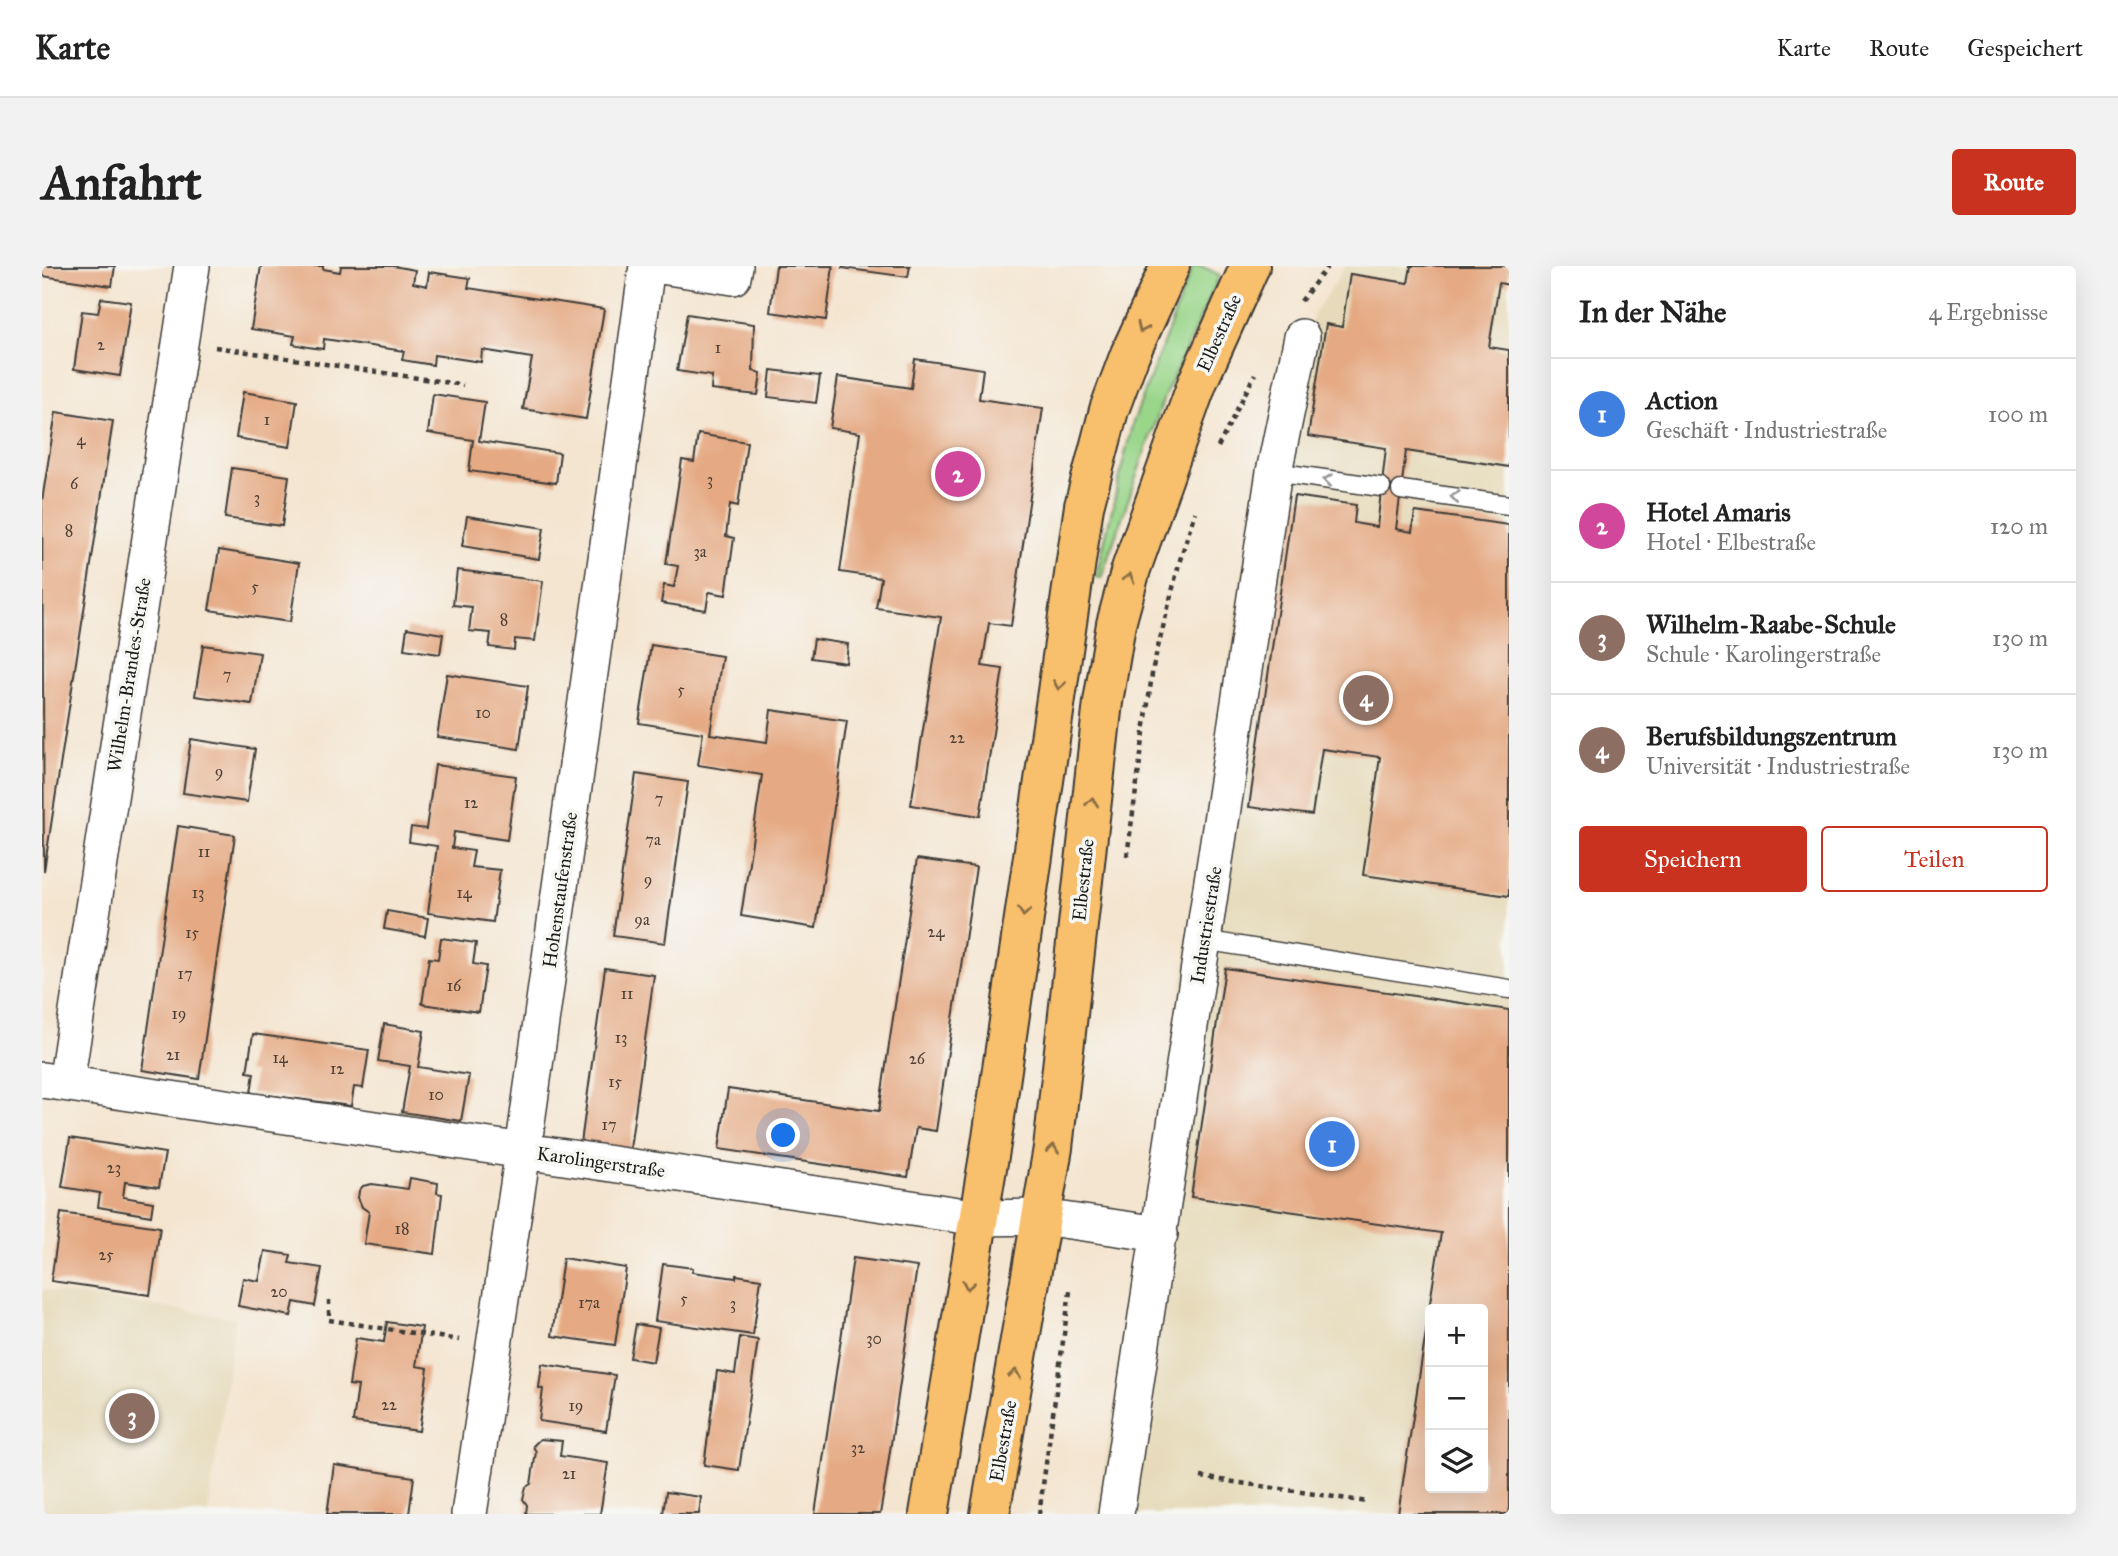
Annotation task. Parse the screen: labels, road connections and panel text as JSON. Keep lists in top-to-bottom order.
{
  "streets": {
    "main road": ["Elbestraße"],
    "street": [
      "Wilhelm-Brandes-Straße",
      "Hohenstaufenstraße",
      "Industriestraße",
      "Karolingerstraße"
    ]
  },
  "crossings": [
    ["Elbestraße", "Karolingerstraße"],
    ["Wilhelm-Brandes-Straße", "Karolingerstraße"],
    ["Hohenstaufenstraße", "Karolingerstraße"],
    ["Industriestraße", "Karolingerstraße"]
  ],
  "house_numbers": [
    "2",
    "1",
    "1",
    "4",
    "3",
    "6",
    "3",
    "8",
    "3a",
    "5",
    "8",
    "7",
    "5",
    "10",
    "22",
    "9",
    "7",
    "12",
    "7a",
    "11",
    "9",
    "13",
    "14",
    "9a",
    "24",
    "15",
    "17",
    "16",
    "11",
    "19",
    "13",
    "21",
    "14",
    "26",
    "12",
    "15",
    "10",
    "17",
    "23",
    "18",
    "25",
    "20",
    "5",
    "17a",
    "3",
    "30",
    "22",
    "19",
    "32",
    "21"
  ],
  "page": {
    "header": "Karte",
    "nav": ["Karte", "Route", "Gespeichert"],
    "buttons": [
      "Route",
      ["Speichern", "Teilen"]
    ],
    "title": "Anfahrt",
    "heading": ["In der Nähe", "4 Ergebnisse"],
    "list": [
      {
        "mark": "1",
        "name": "Action",
        "note": "Geschäft · Industriestraße",
        "value": "100 m"
      },
      {
        "mark": "2",
        "name": "Hotel Amaris",
        "note": "Hotel · Elbestraße",
        "value": "120 m"
      },
      {
        "mark": "3",
        "name": "Wilhelm-Raabe-Schule",
        "note": "Schule · Karolingerstraße",
        "value": "130 m"
      },
      {
        "mark": "4",
        "name": "Berufsbildungszentrum",
        "note": "Universität · Industriestraße",
        "value": "130 m"
      }
    ],
    "pins": [
      "2",
      "4",
      "1",
      "3"
    ],
    "map_buttons": ["+", "−"]
  }
}
